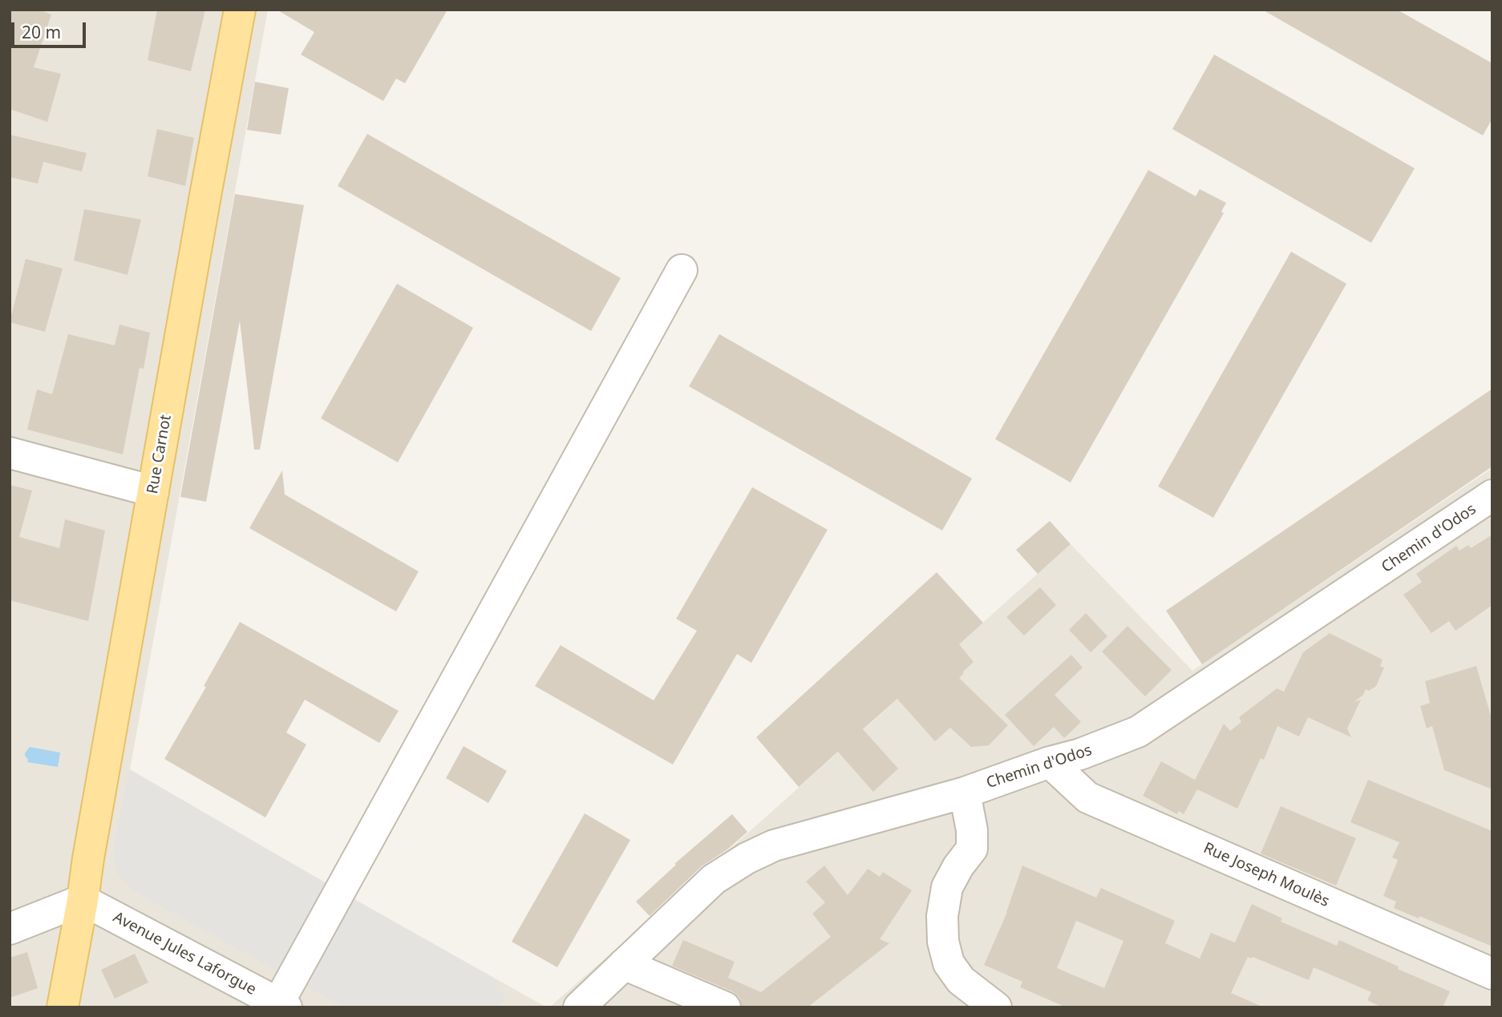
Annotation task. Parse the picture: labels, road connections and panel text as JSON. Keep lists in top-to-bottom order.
{
  "streets": {
    "main road": ["Rue Carnot"],
    "street": ["Chemin d'Odos", "Rue Joseph Moulès", "Avenue Jules Laforgue"]
  },
  "crossings": [
    ["Rue Carnot", "Avenue Jules Laforgue"],
    ["Chemin d'Odos", "Rue Joseph Moulès"]
  ],
  "scale_bar": "20 m"
}
